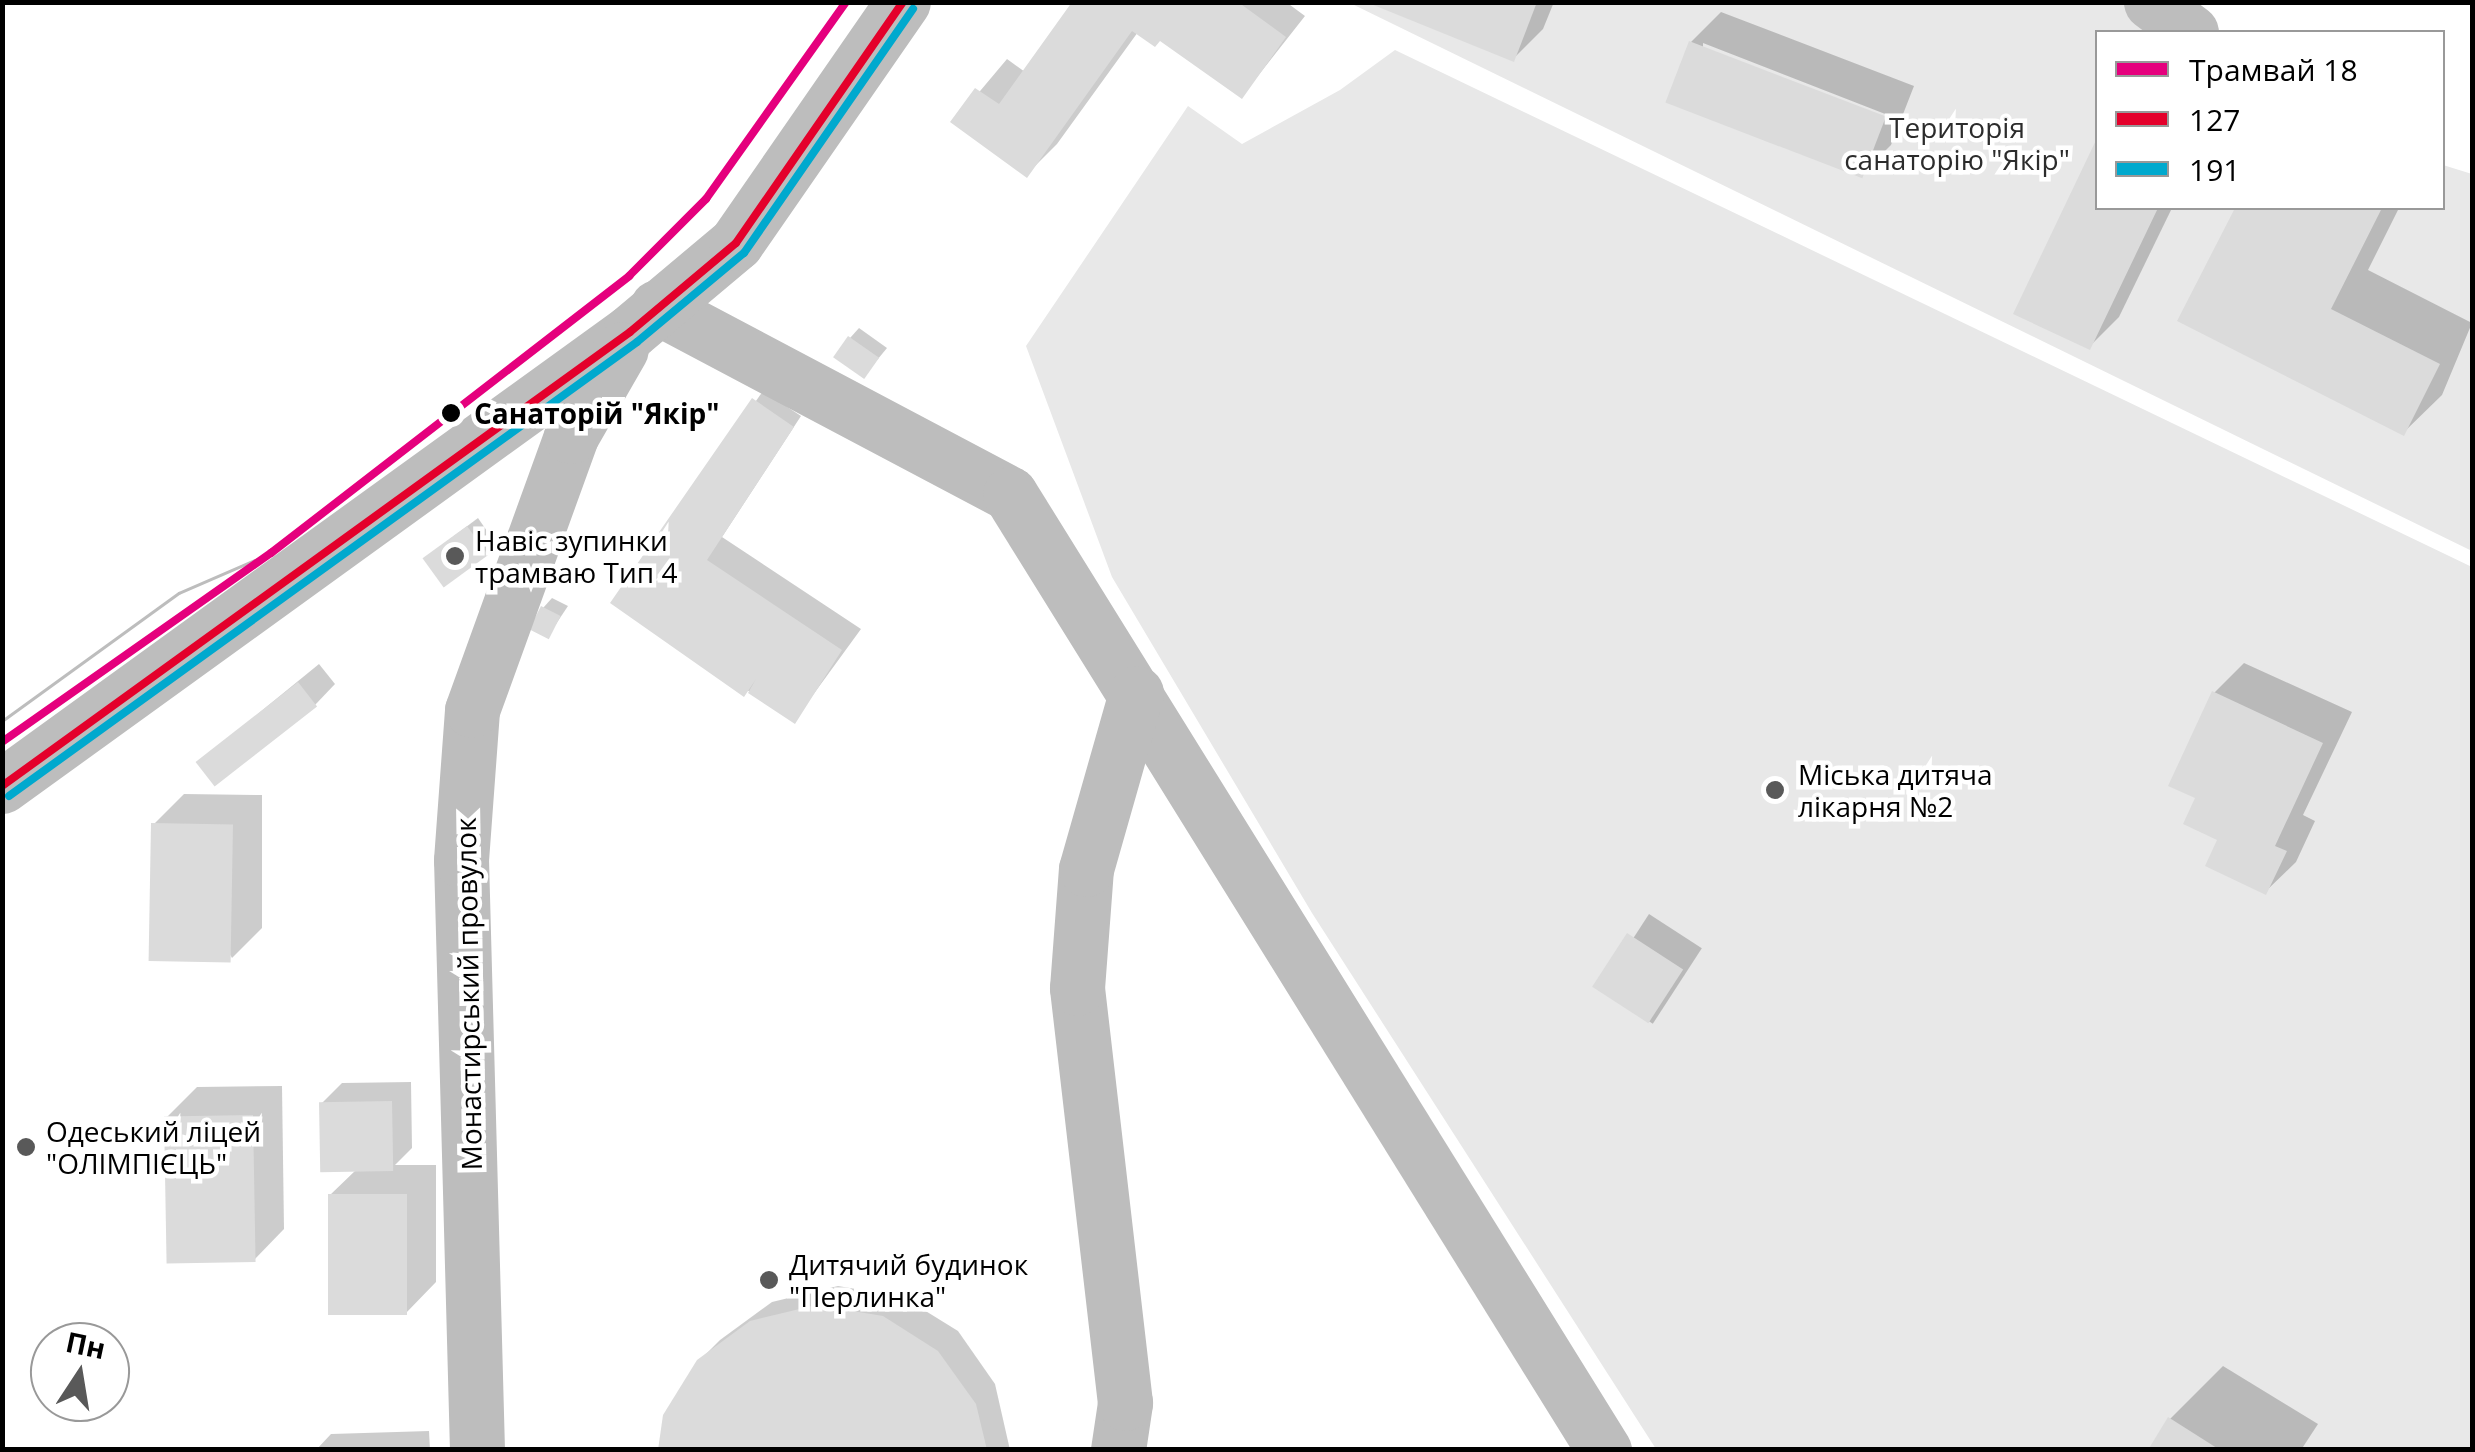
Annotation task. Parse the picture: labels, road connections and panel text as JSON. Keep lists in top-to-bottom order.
{
  "streets": {
    "street": ["Монастирський провулок"]
  },
  "parks": ["Територія санаторію \"Якір\""],
  "places": [
    "Санаторій \"Якір\"",
    "Навіс зупинки трамваю Тип 4",
    "Міська дитяча лікарня №2",
    "Одеський ліцей \"ОЛІМПІЄЦЬ\"",
    "Дитячий будинок \"Перлинка\""
  ],
  "lines": ["tram line 18", "transit line 127", "transit line 191"],
  "legend": ["Трамвай 18", "127", "191"],
  "north": "top"
}
